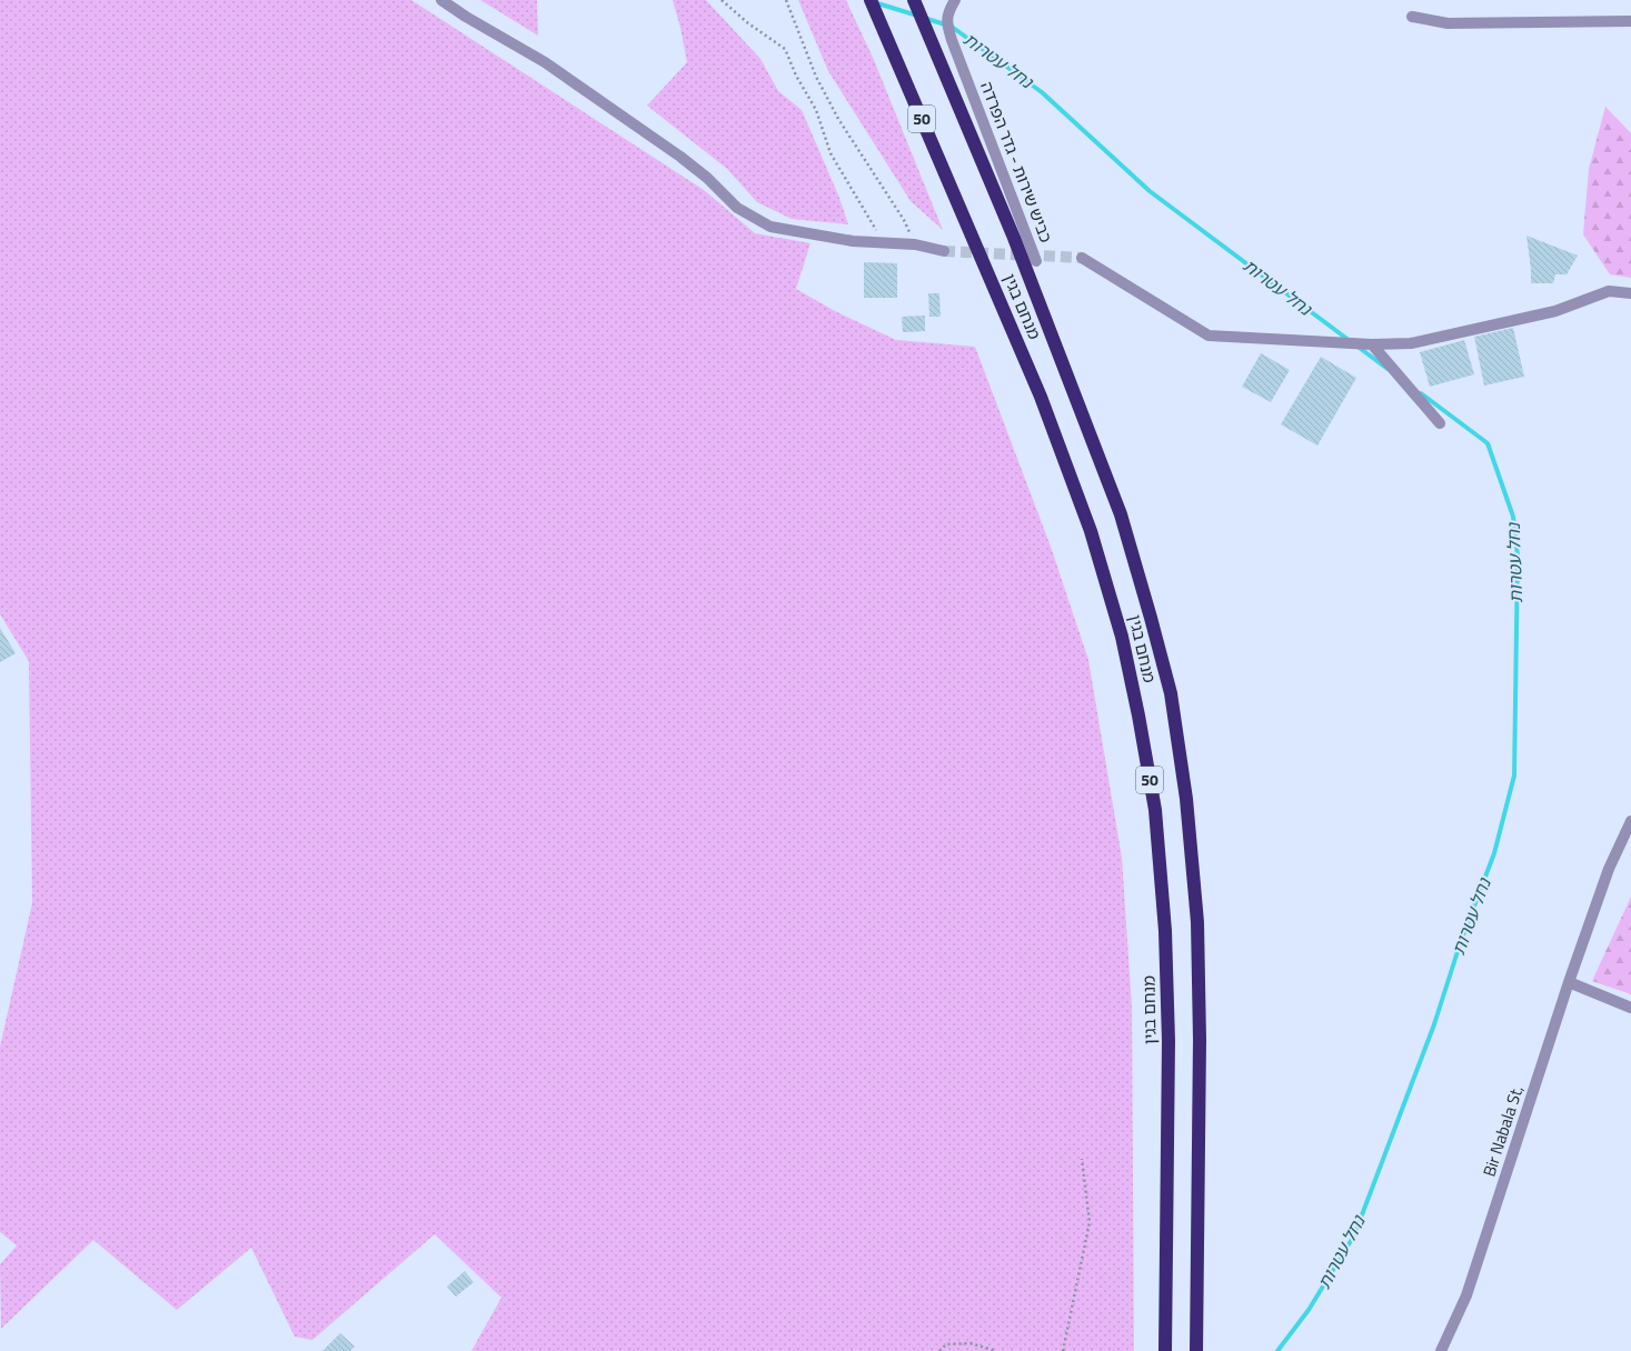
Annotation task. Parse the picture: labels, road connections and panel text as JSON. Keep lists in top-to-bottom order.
{
  "streets": {
    "highway": ["50", "מנחם בגין"],
    "street": ["כביש שירות - גדר הפרדה", "Bir Nabala St,"]
  },
  "water": ["נחל עטרות"]
}
